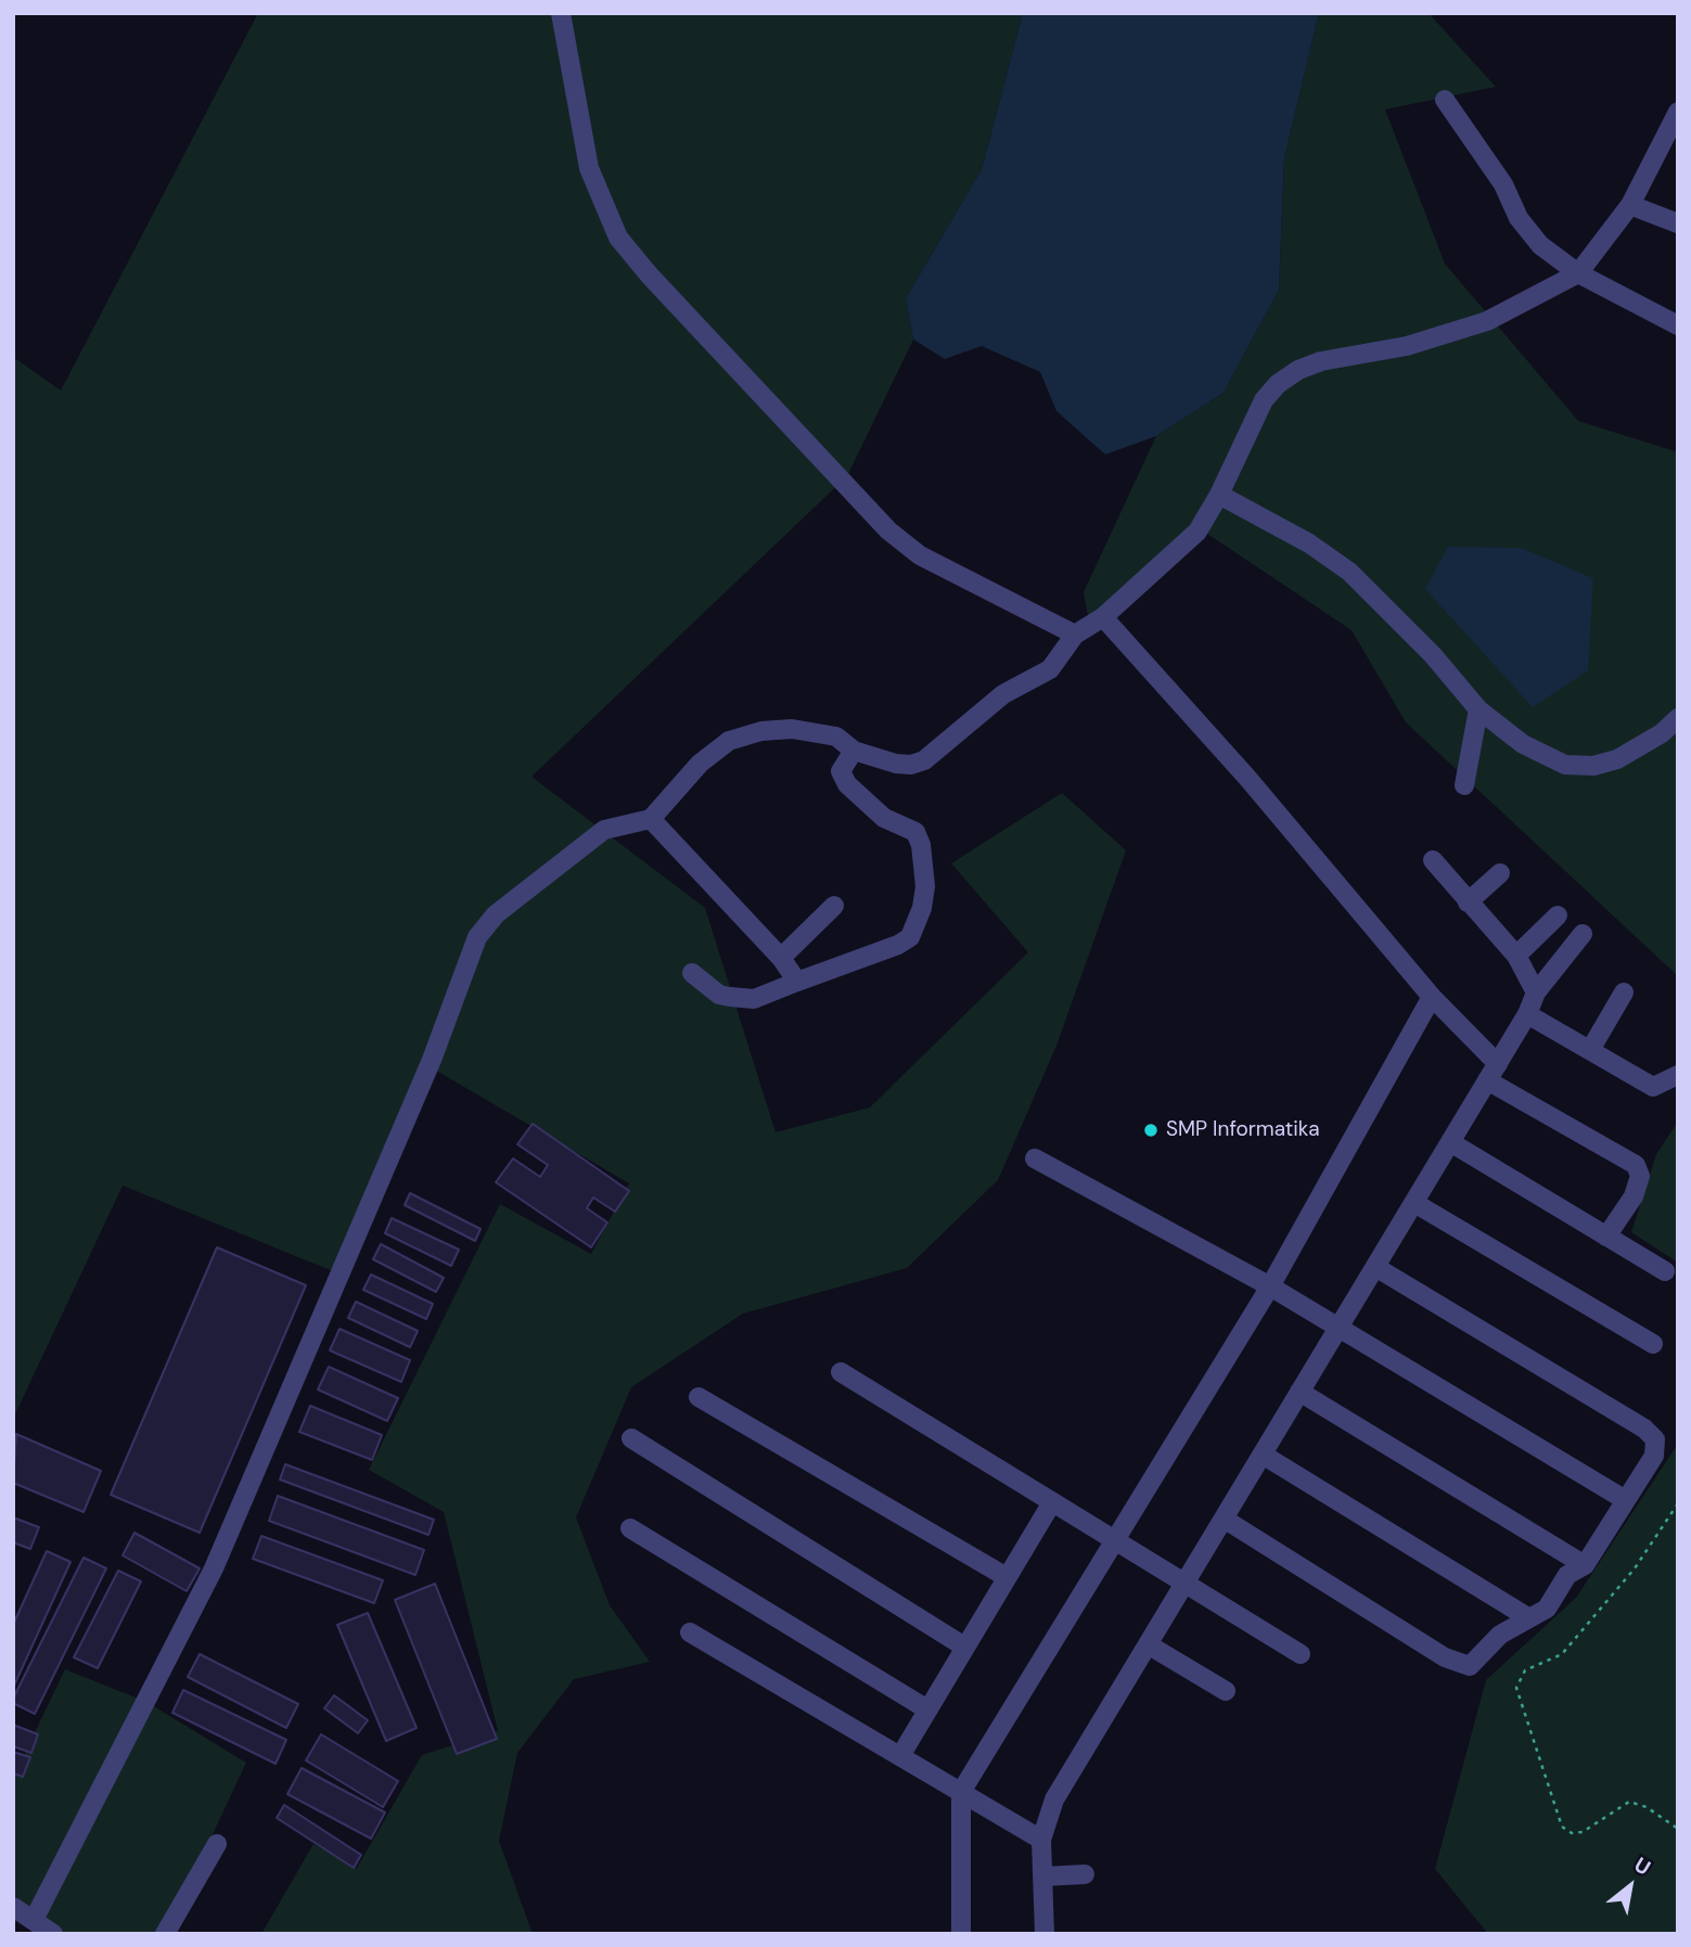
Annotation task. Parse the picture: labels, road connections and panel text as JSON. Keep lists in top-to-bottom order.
{
  "places": ["SMP Informatika"],
  "north": "top right"
}
